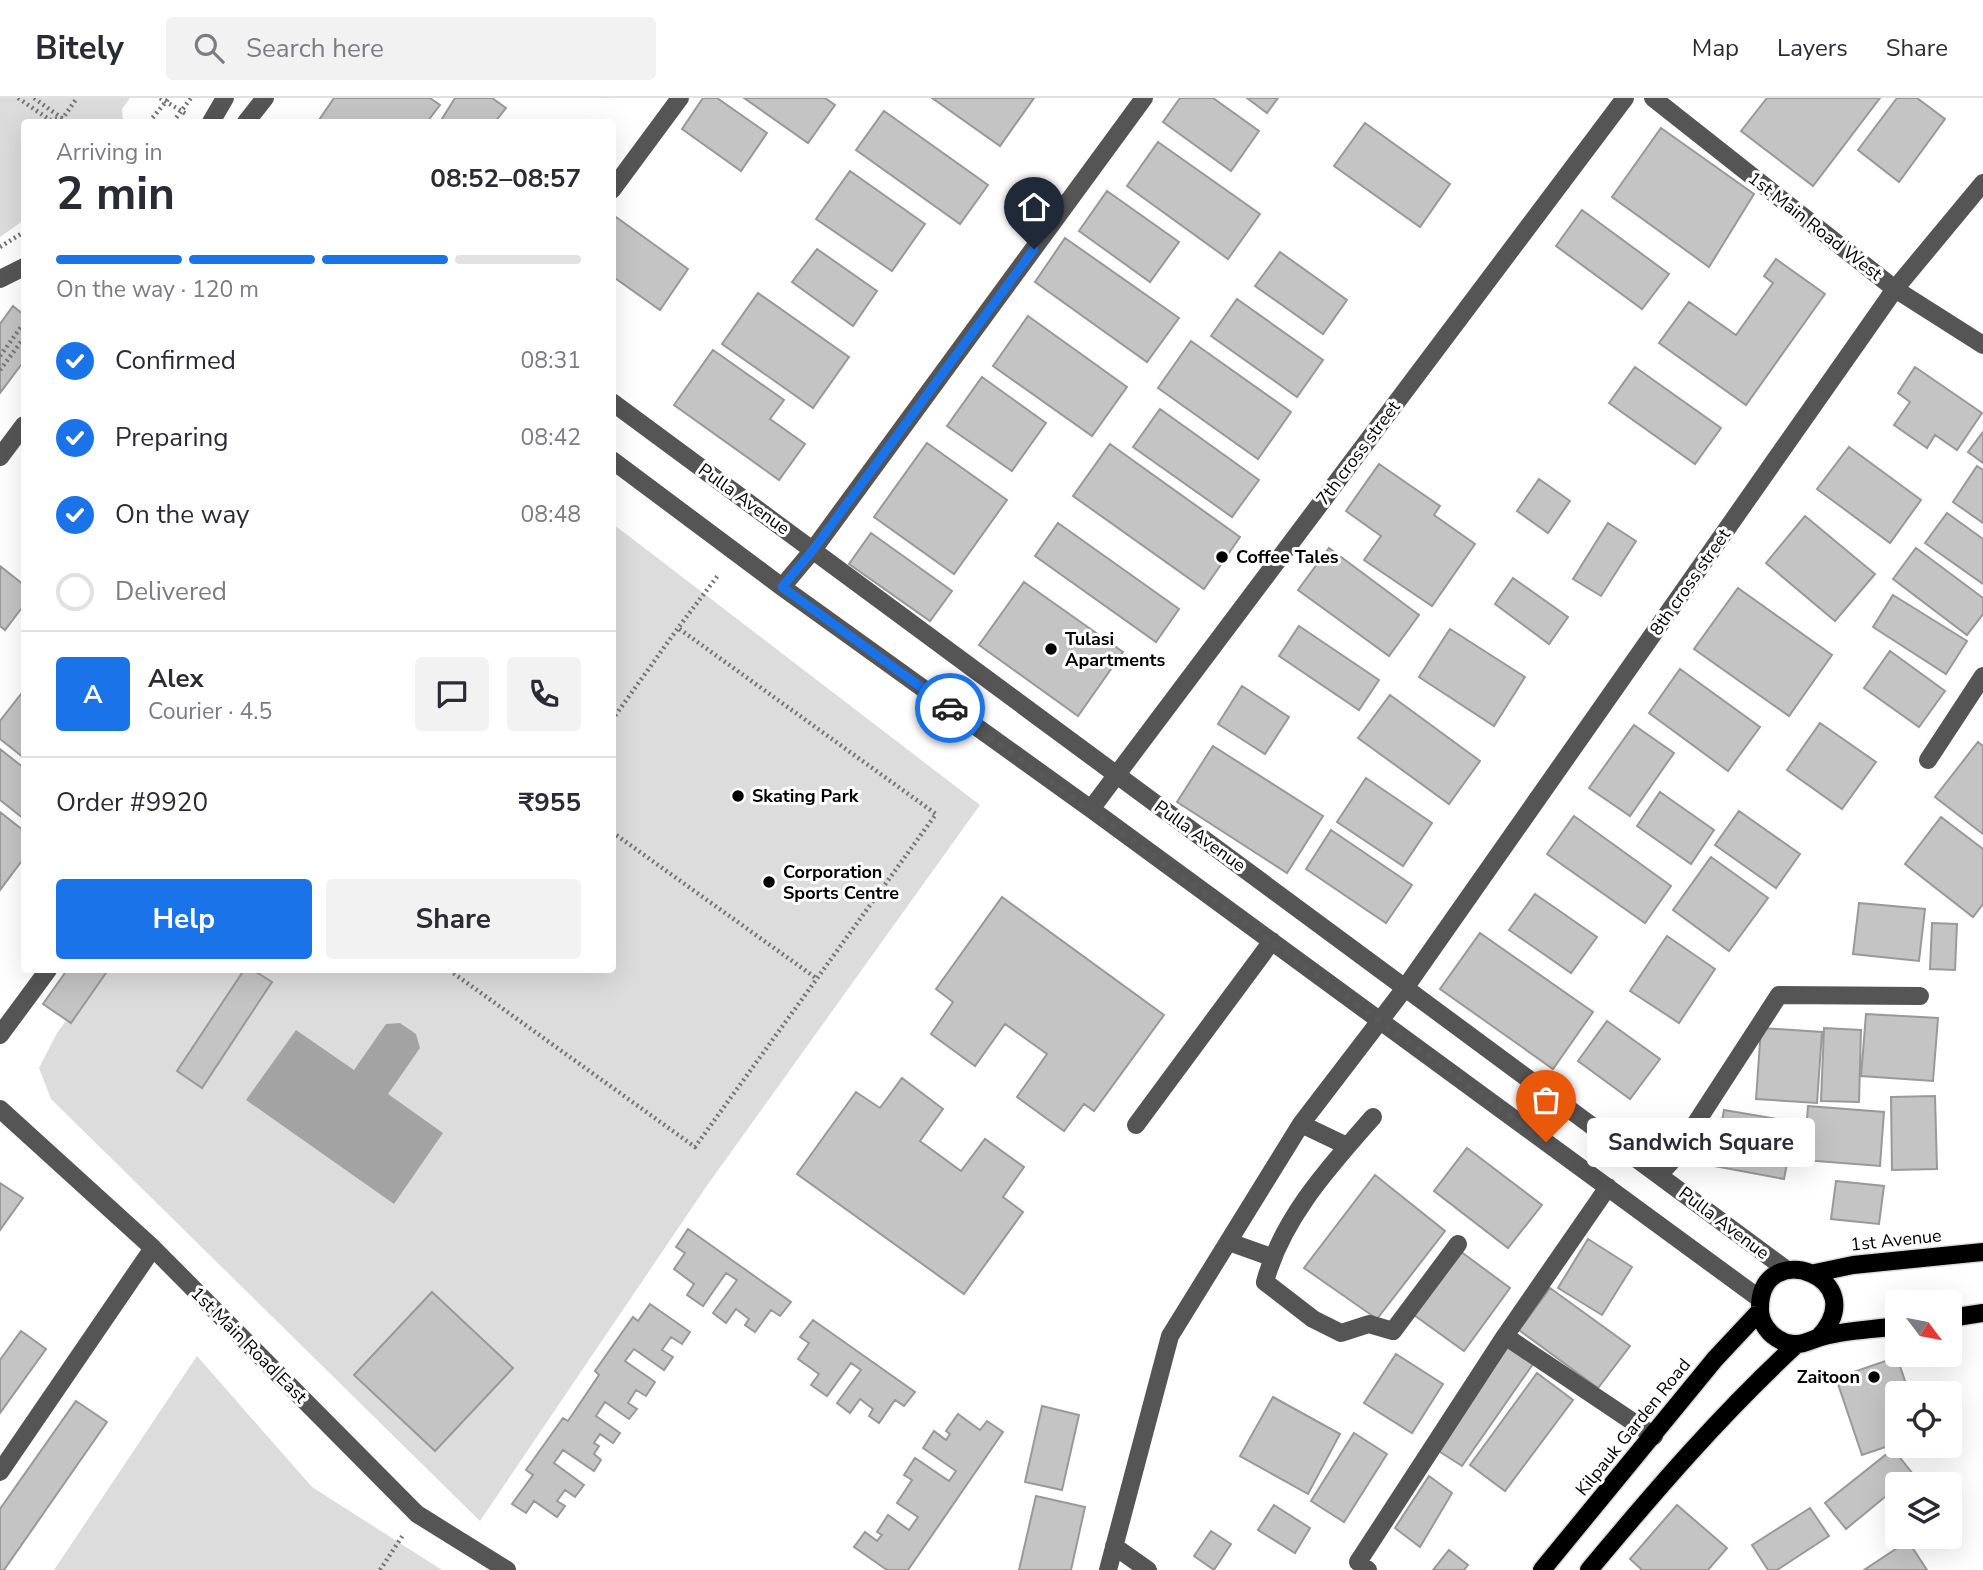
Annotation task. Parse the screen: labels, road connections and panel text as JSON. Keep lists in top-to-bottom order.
{
  "streets": {
    "main road": ["1st Avenue", "Kilpauk Garden Road"],
    "street": [
      "1st Main Road West",
      "7th cross street",
      "Pulla Avenue",
      "8th cross street",
      "1st Main Road East"
    ]
  },
  "crossings": [
    ["1st Main Road West", "8th cross street"],
    ["7th cross street", "Pulla Avenue"],
    ["Pulla Avenue", "8th cross street"],
    ["Pulla Avenue", "1st Avenue"],
    ["Pulla Avenue", "Kilpauk Garden Road"],
    ["1st Avenue", "Kilpauk Garden Road"]
  ],
  "places": [
    "Coffee Tales",
    "Tulasi Apartments",
    "Skating Park",
    "Corporation Sports Centre",
    "Sandwich Square",
    "Zaitoon"
  ],
  "north": "bottom right",
  "page": {
    "header": "Bitely",
    "search": "Search here",
    "nav": ["Map", "Layers", "Share"],
    "heading": ["2 min", "Arriving in", "08:52–08:57"],
    "panel": [
      "Alex",
      "Courier · 4.5",
      "Order #9920",
      "₹955"
    ],
    "bar": "On the way · 120 m",
    "list": [
      ["Confirmed", "08:31"],
      ["Preparing", "08:42"],
      ["On the way", "08:48"],
      "Delivered"
    ],
    "round": "A",
    "buttons": ["Help", "Share"],
    "bubble": "Sandwich Square"
  }
}
